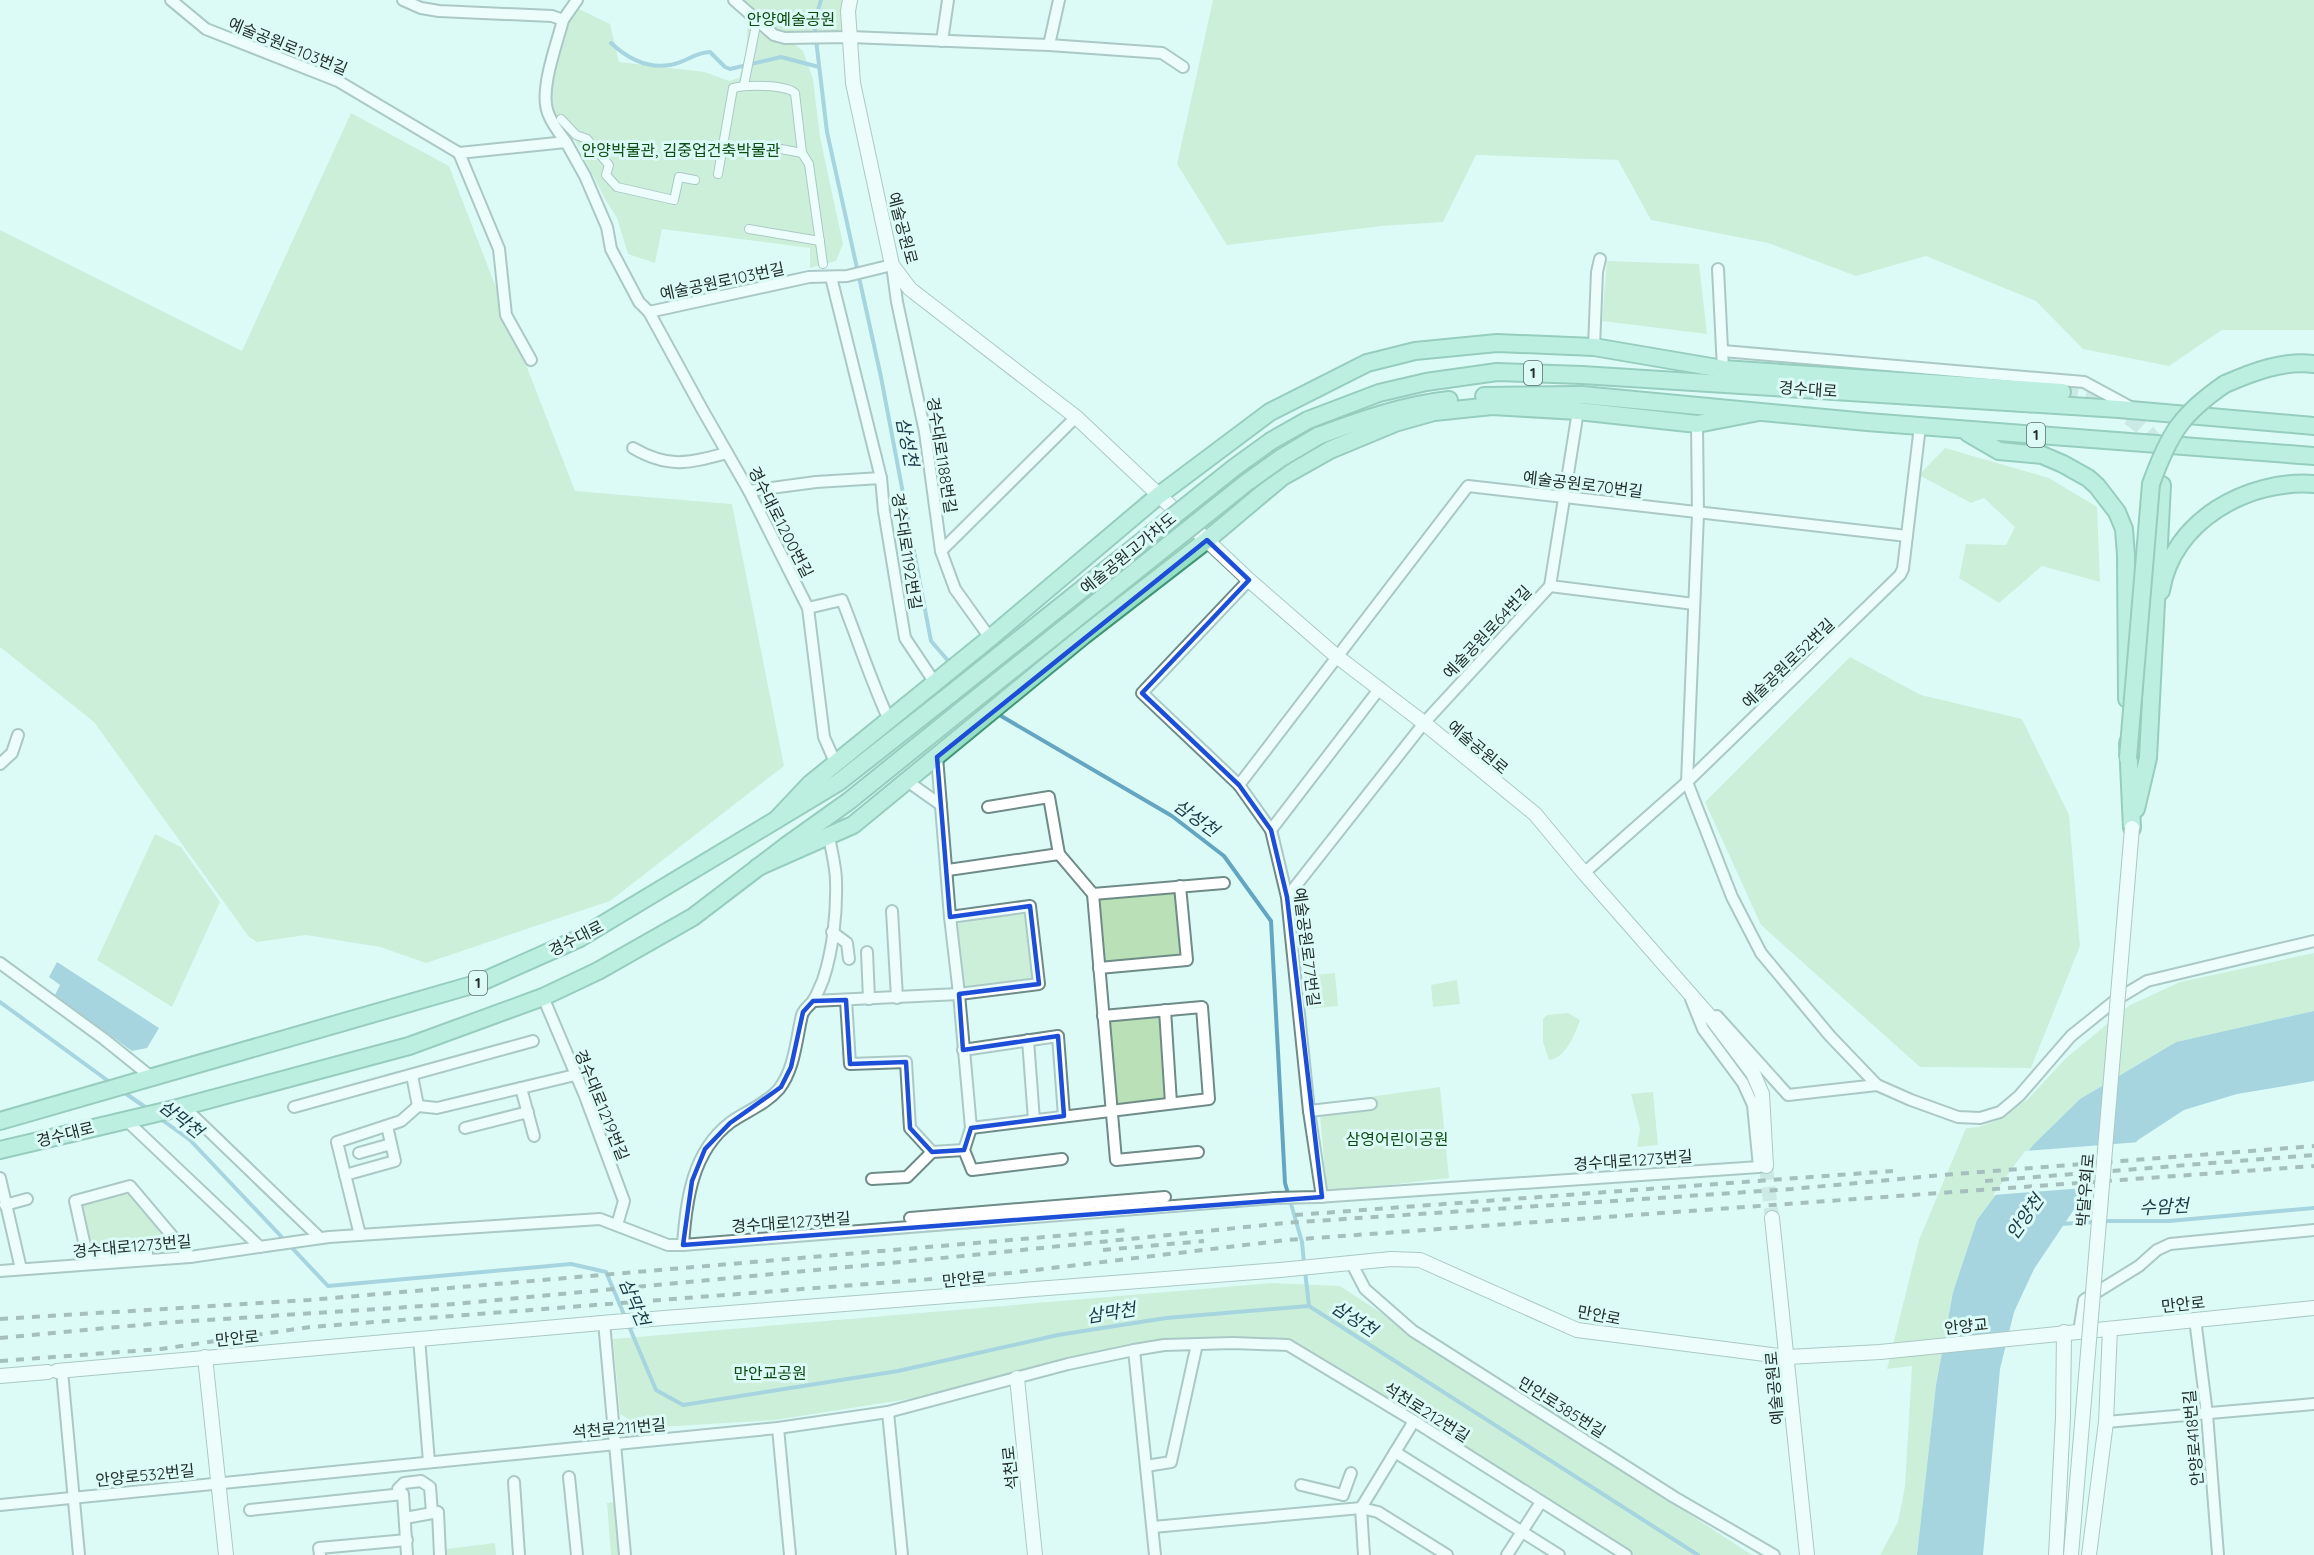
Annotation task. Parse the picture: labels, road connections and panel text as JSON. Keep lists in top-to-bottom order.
{
  "streets": {
    "main road": ["1", "경수대로", "예술공원고가차도"],
    "street": [
      "예술공원로103번길",
      "예술공원로",
      "경수대로1188번길",
      "예술공원로70번길",
      "경수대로1200번길",
      "경수대로1192번길",
      "예술공원로64번길",
      "예술공원로52번길",
      "예술공원로77번길",
      "경수대로1219번길",
      "경수대로1273번길",
      "박달우회로",
      "만안로",
      "안양교",
      "만안로385번길",
      "석천로212번길",
      "석천로211번길",
      "안양로418번길",
      "석천로",
      "안양로532번길"
    ]
  },
  "crossings": [
    ["예술공원로103번길", "예술공원로"],
    ["예술공원로103번길", "경수대로1188번길"],
    ["예술공원로103번길", "경수대로1200번길"],
    ["예술공원로103번길", "경수대로1192번길"],
    ["예술공원로", "경수대로1188번길"],
    ["예술공원로", "예술공원로70번길"],
    ["예술공원로", "예술공원로64번길"],
    ["예술공원로", "예술공원로52번길"],
    ["예술공원로", "예술공원로77번길"],
    ["예술공원로", "경수대로1273번길"],
    ["예술공원로", "만안로"],
    ["1", "경수대로"],
    ["1", "예술공원고가차도"],
    ["1", "경수대로1219번길"],
    ["경수대로", "예술공원고가차도"],
    ["경수대로", "예술공원로52번길"],
    ["예술공원로70번길", "예술공원로64번길"],
    ["예술공원로70번길", "예술공원로52번길"],
    ["예술공원로64번길", "예술공원로77번길"],
    ["예술공원로77번길", "경수대로1273번길"],
    ["경수대로1219번길", "경수대로1273번길"],
    ["만안로", "안양교"],
    ["만안로", "만안로385번길"],
    ["만안로", "안양로418번길"],
    ["만안로", "안양로532번길"],
    ["석천로212번길", "석천로211번길"],
    ["석천로212번길", "석천로"],
    ["석천로211번길", "석천로"],
    ["석천로211번길", "안양로532번길"]
  ],
  "water": [
    "삼성천",
    "삼막천",
    "수암천",
    "안양천"
  ],
  "parks": [
    "안양예술공원",
    "안양박물관, 김중업건축박물관",
    "삼영어린이공원",
    "만안교공원"
  ]
}
